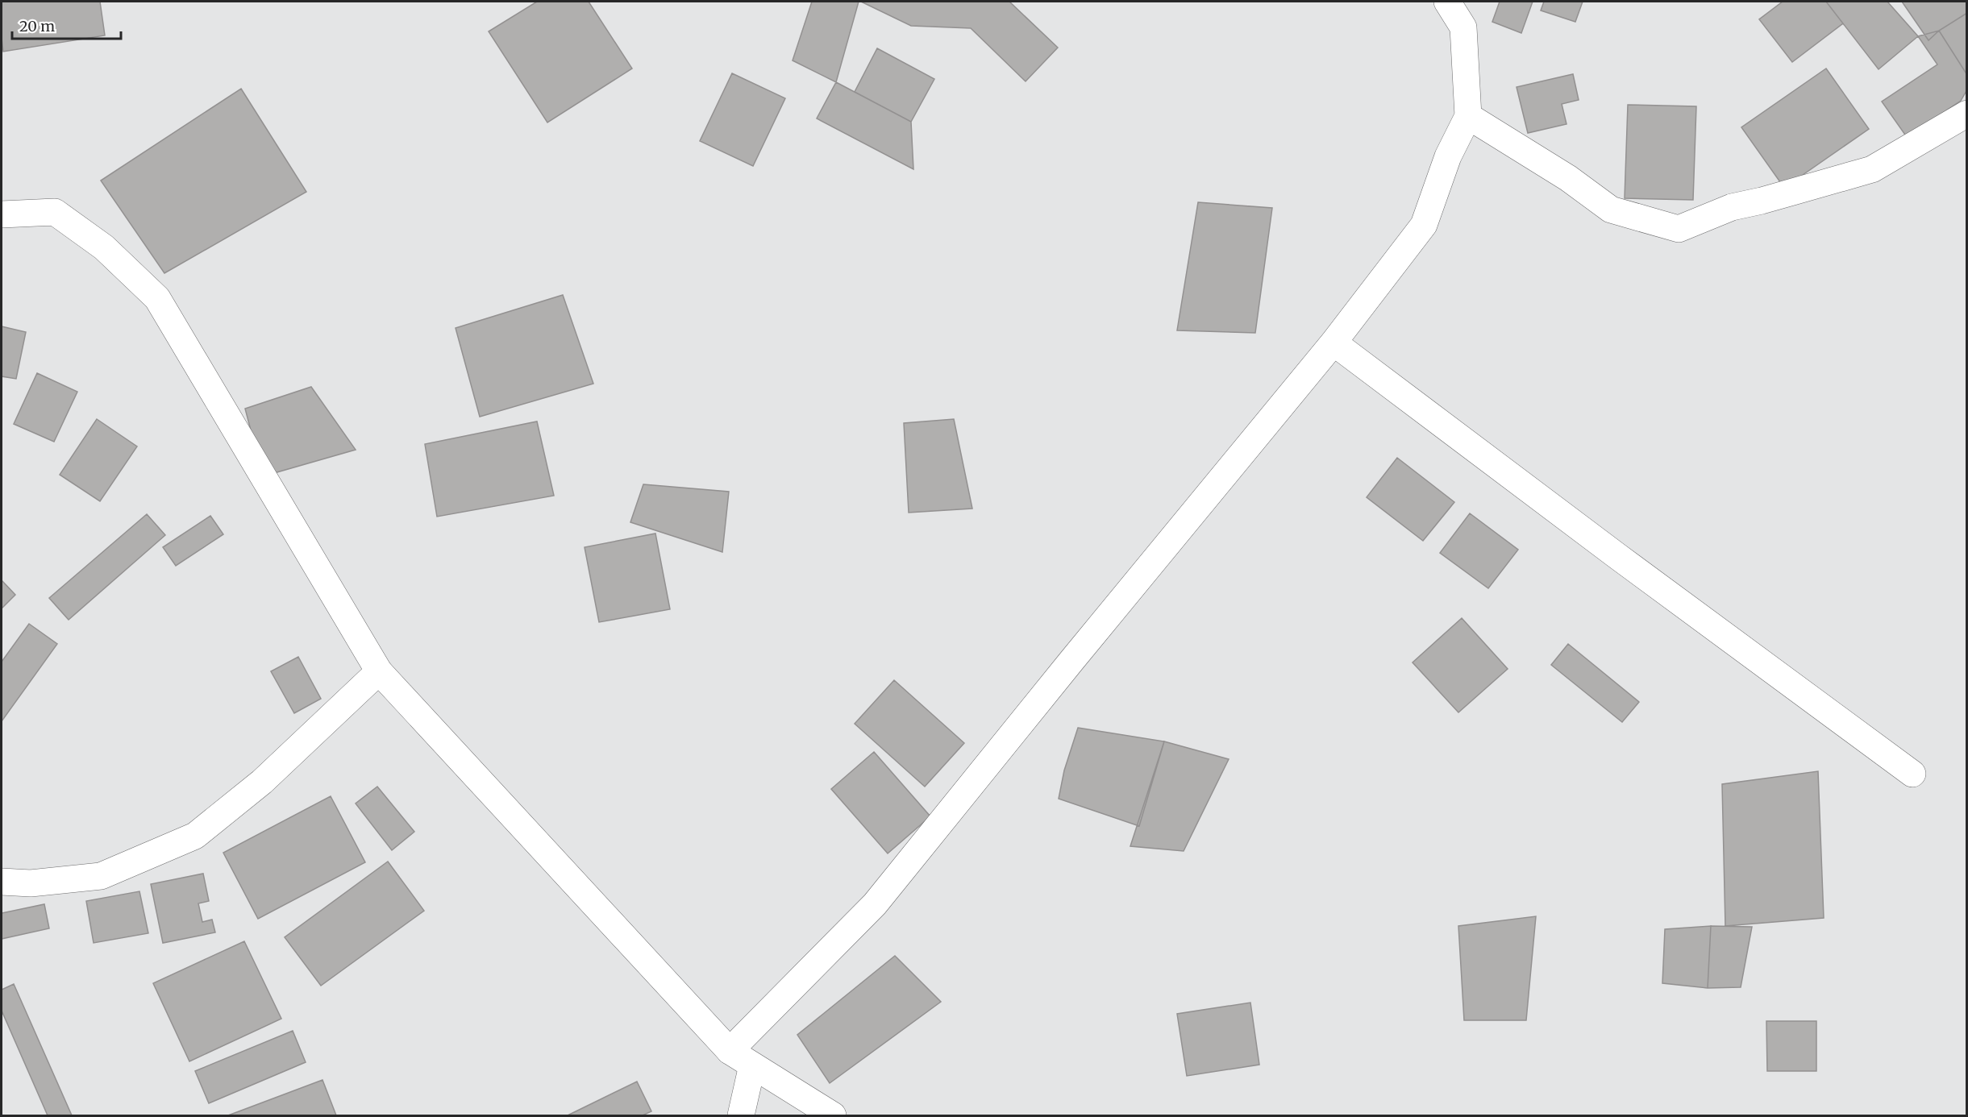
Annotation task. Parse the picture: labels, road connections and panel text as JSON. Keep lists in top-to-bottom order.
{
  "scale_bar": "20 m"
}
